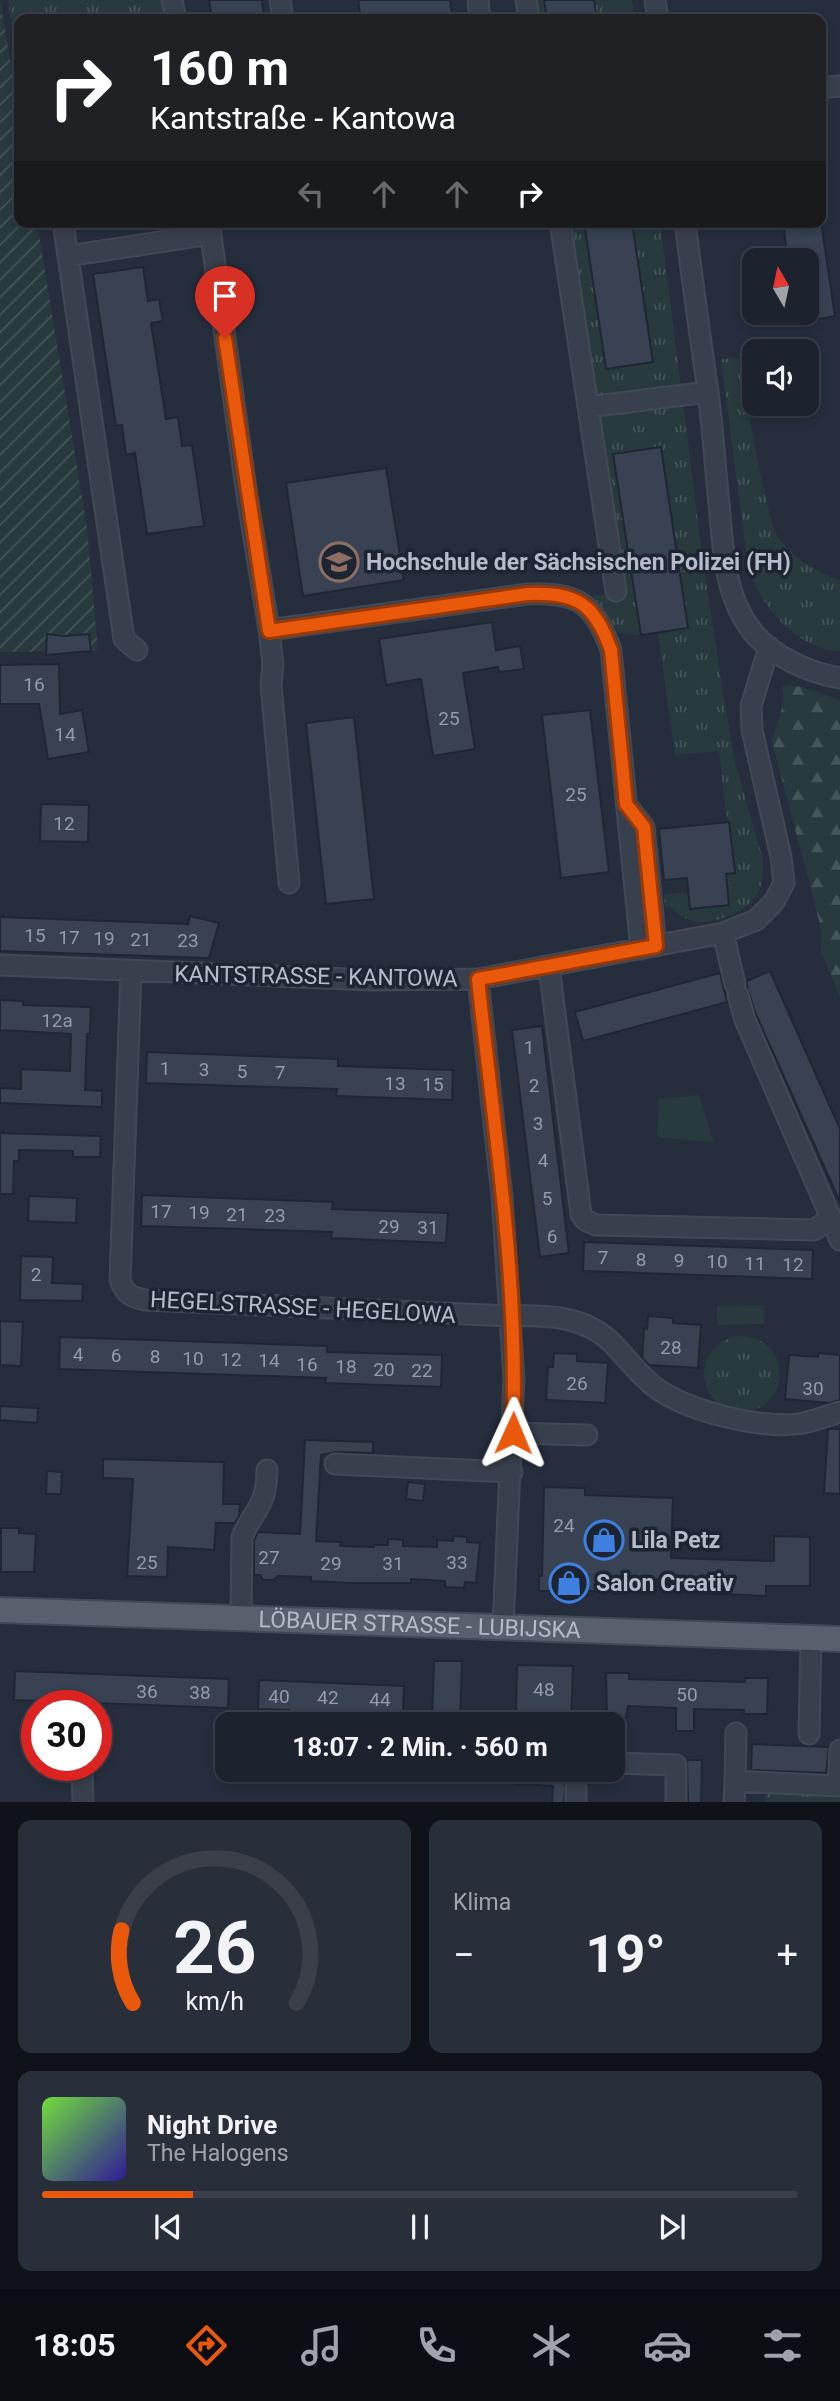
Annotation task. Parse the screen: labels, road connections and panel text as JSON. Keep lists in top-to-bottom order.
{
  "streets": {
    "main road": ["LÖBAUER STRASSE - LUBIJSKA"],
    "street": ["KANTSTRASSE - KANTOWA", "HEGELSTRASSE - HEGELOWA"]
  },
  "crossings": [
    ["KANTSTRASSE - KANTOWA", "HEGELSTRASSE - HEGELOWA"]
  ],
  "places": {
    "school or university": ["Hochschule der Sächsischen Polizei (FH)"],
    "shop": ["Lila Petz", "Salon Creativ"]
  },
  "house_numbers": [
    "16",
    "25",
    "14",
    "25",
    "12",
    "15",
    "17",
    "19",
    "21",
    "23",
    "12a",
    "1",
    "1",
    "3",
    "5",
    "7",
    "13",
    "15",
    "2",
    "3",
    "4",
    "5",
    "17",
    "19",
    "21",
    "23",
    "29",
    "31",
    "6",
    "7",
    "8",
    "9",
    "10",
    "11",
    "12",
    "2",
    "28",
    "4",
    "6",
    "8",
    "10",
    "12",
    "14",
    "16",
    "18",
    "20",
    "22",
    "26",
    "30",
    "24",
    "27",
    "25",
    "33",
    "29",
    "31",
    "48",
    "36",
    "38",
    "50",
    "40",
    "42",
    "44"
  ],
  "north": "top",
  "page": {
    "turn": ["160 m", "Kantstraße - Kantowa"],
    "limit": "30",
    "trip": "18:07 · 2 Min. · 560 m",
    "tile": "Klima",
    "heat": ["−", "19°", "+"],
    "song": ["Night Drive", "The Halogens"],
    "tabs": "18:05",
    "gauge": ["26", "km/h"]
  }
}
